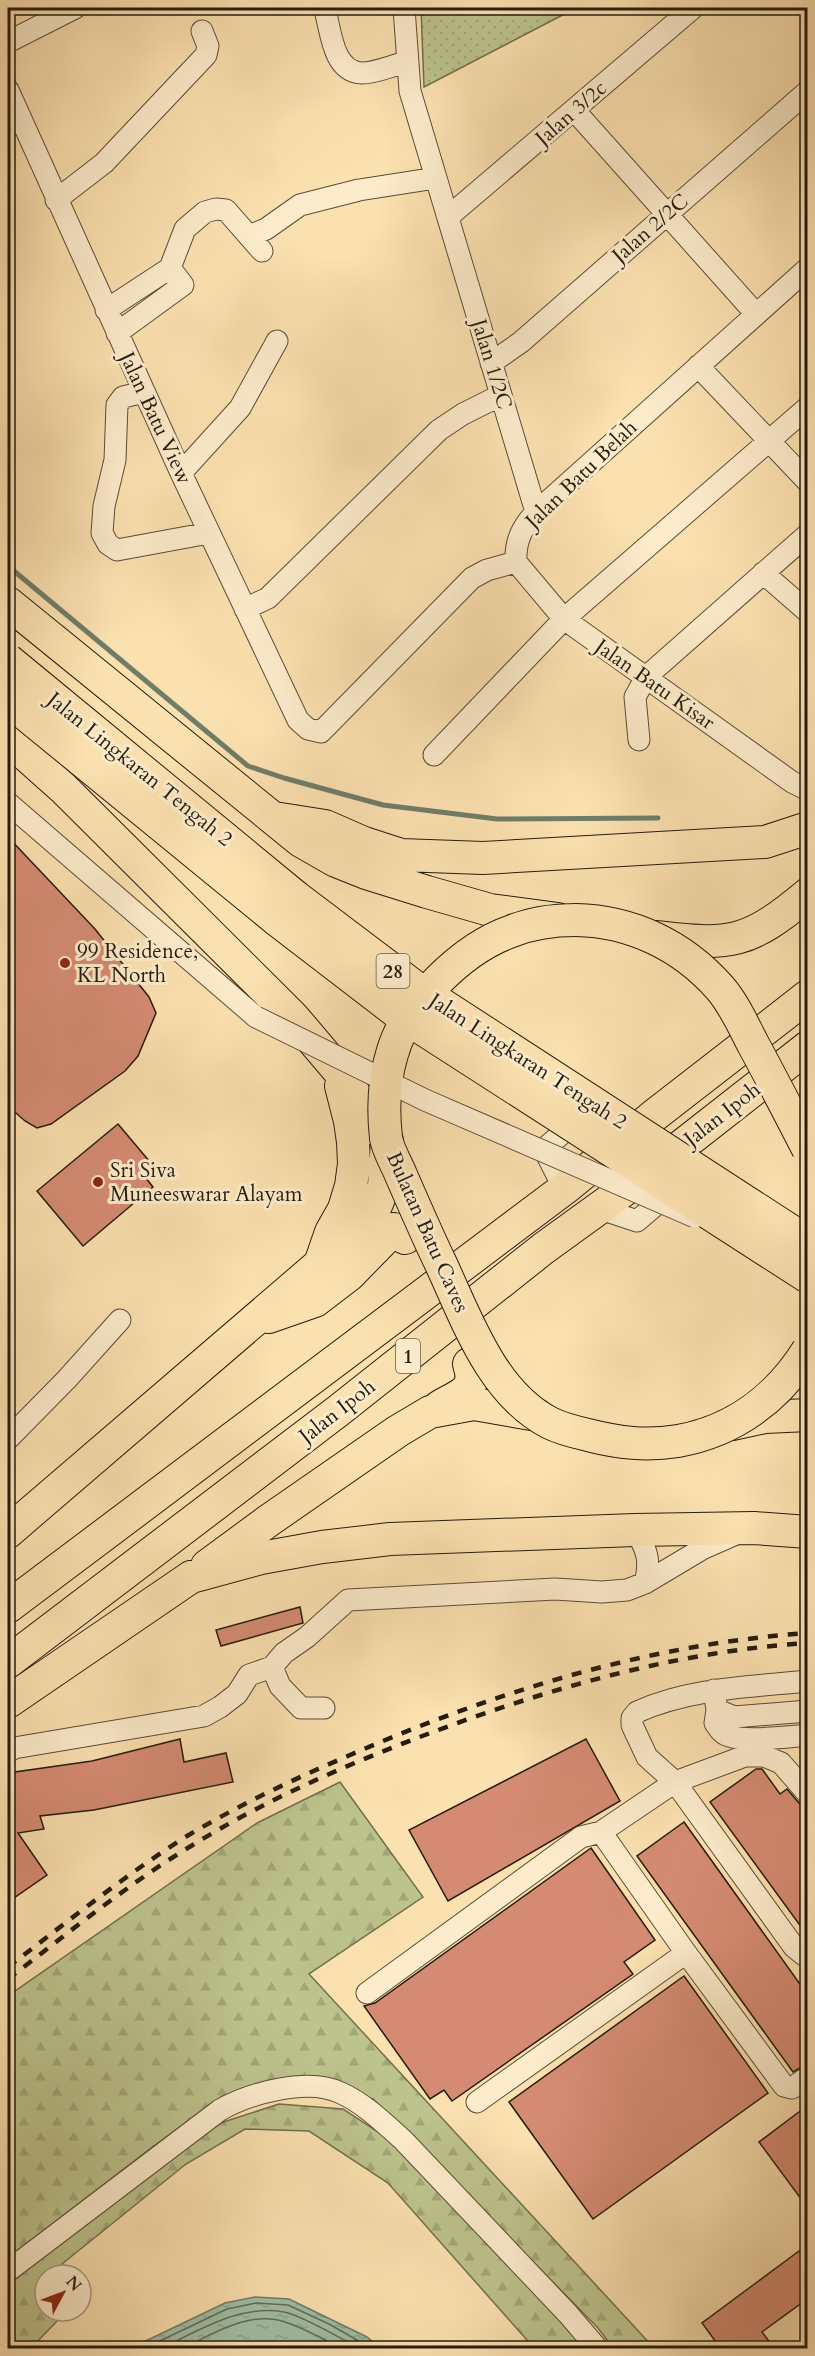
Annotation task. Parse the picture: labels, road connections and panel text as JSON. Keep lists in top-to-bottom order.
{
  "streets": {
    "highway": [
      "Jalan Lingkaran Tengah 2",
      "28",
      "Jalan Ipoh",
      "Bulatan Batu Caves",
      "1"
    ],
    "street": [
      "Jalan 3/2c",
      "Jalan 2/2C",
      "Jalan 1/2C",
      "Jalan Batu View",
      "Jalan Batu Belah",
      "Jalan Batu Kisar"
    ]
  },
  "crossings": [
    ["Jalan 3/2c", "Jalan 1/2C"],
    ["Jalan 2/2C", "Jalan 1/2C"],
    ["Jalan 1/2C", "Jalan Batu Belah"],
    ["Jalan Batu View", "Jalan Batu Belah"],
    ["Jalan Batu View", "Jalan Batu Kisar"],
    ["Jalan Batu Belah", "Jalan Batu Kisar"]
  ],
  "places": ["99 Residence, KL North", "Sri Siva Muneeswarar Alayam"],
  "north": "top right"
}
